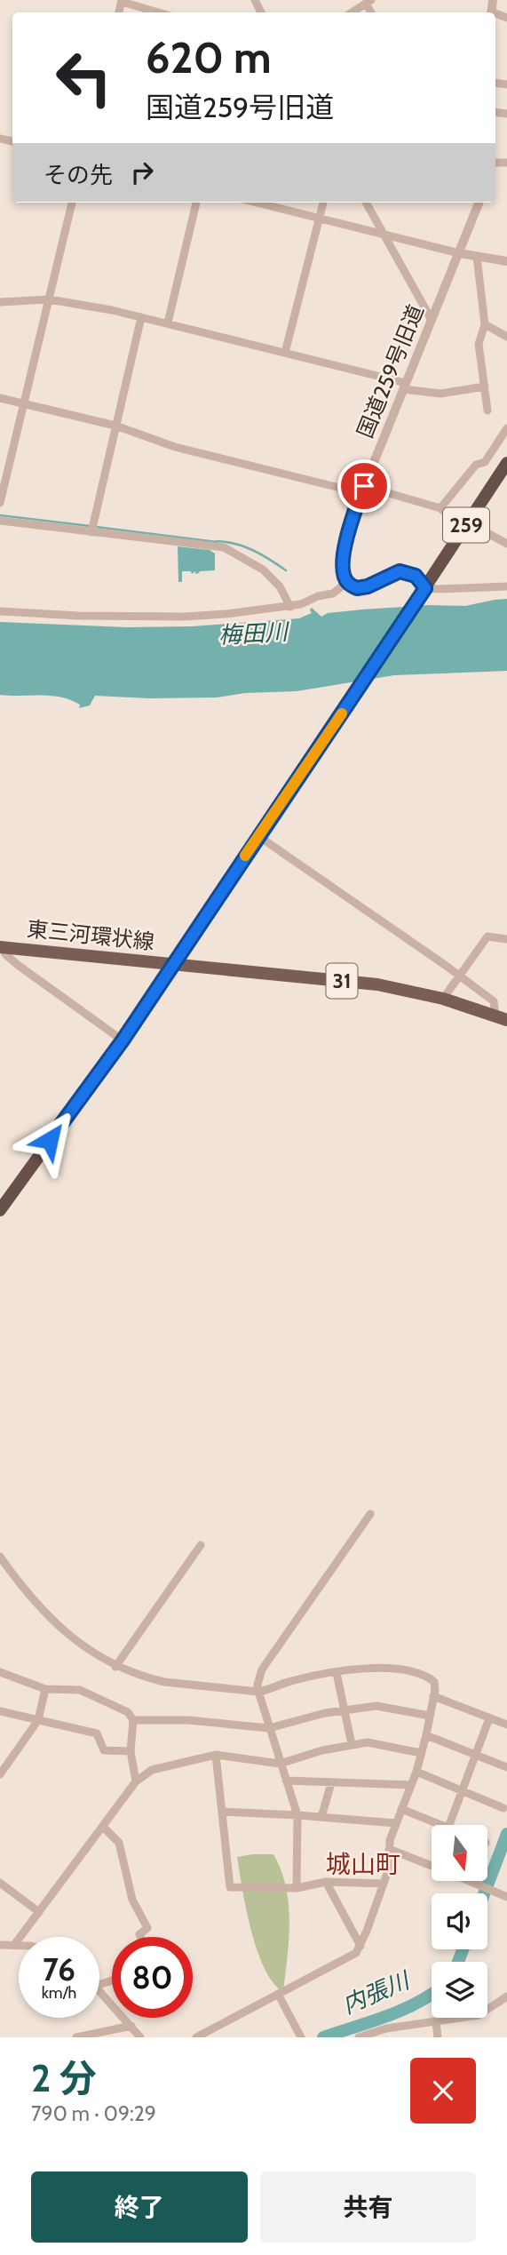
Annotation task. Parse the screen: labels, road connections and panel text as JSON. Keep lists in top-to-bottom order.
{
  "streets": {
    "highway": ["259"],
    "main road": ["東三河環状線", "31"],
    "street": ["国道259号旧道"]
  },
  "crossings": [
    ["259", "東三河環状線"]
  ],
  "districts": ["城山町"],
  "water": ["梅田川", "内張川"],
  "north": "bottom",
  "page": {
    "turn": ["620 m", "国道259号旧道"],
    "then": "その先",
    "speed": "76 km/h",
    "limit": "80",
    "heading": ["2 分", "790 m · 09:29"],
    "buttons": ["終了", "共有"]
  }
}
